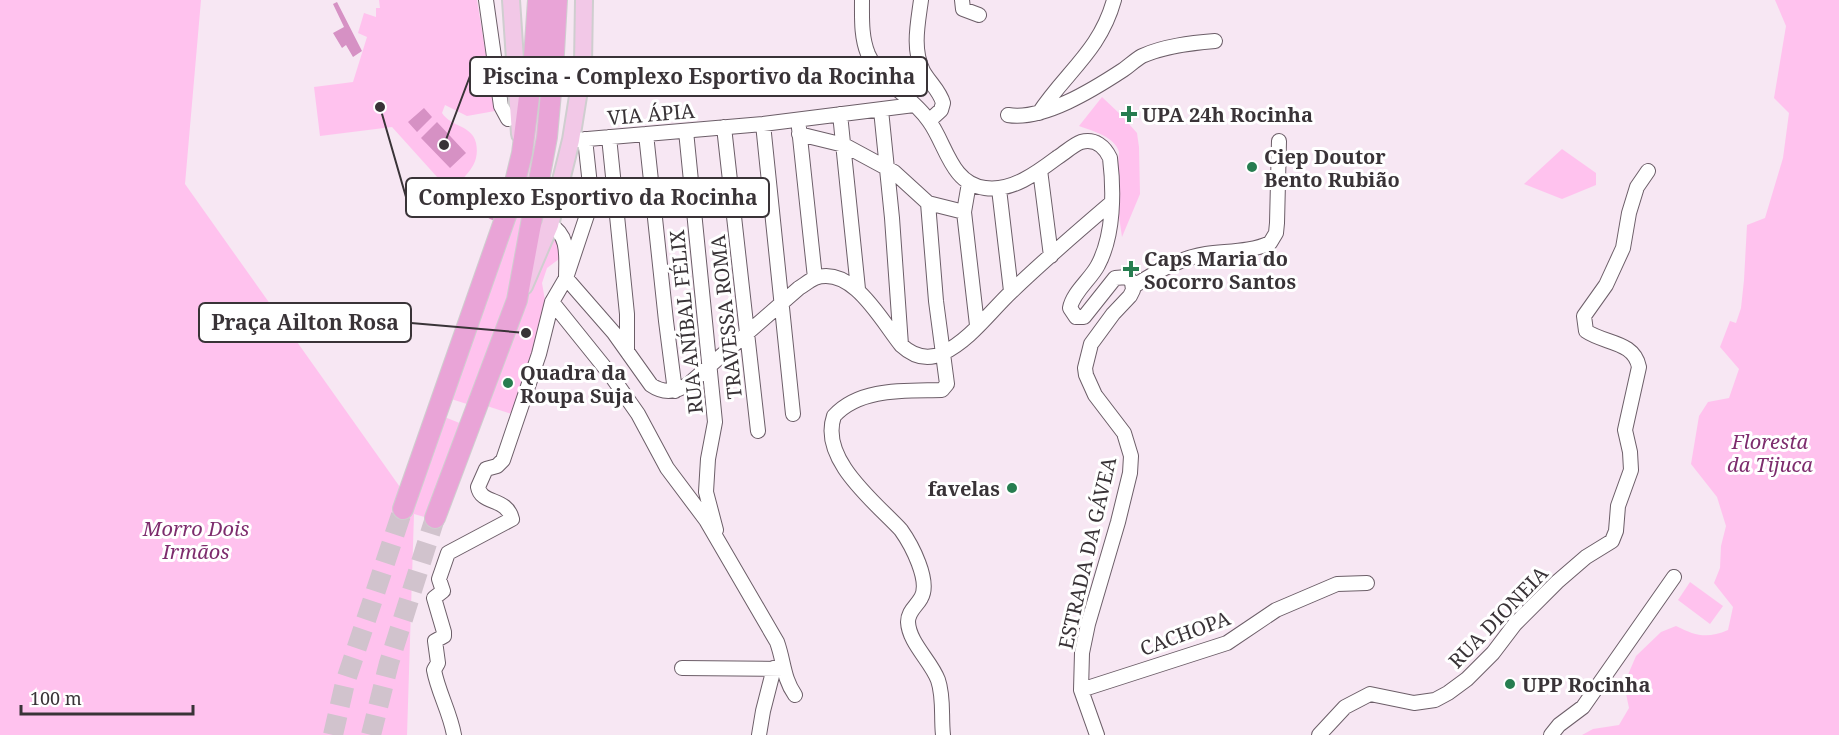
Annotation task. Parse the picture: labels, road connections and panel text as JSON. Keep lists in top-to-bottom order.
{
  "streets": {
    "street": [
      "VIA ÁPIA",
      "TRAVESSA ROMA",
      "RUA ANÍBAL FÉLIX",
      "ESTRADA DA GÁVEA",
      "RUA DIONEIA",
      "CACHOPA"
    ]
  },
  "crossings": [
    ["VIA ÁPIA", "TRAVESSA ROMA"],
    ["VIA ÁPIA", "RUA ANÍBAL FÉLIX"],
    ["ESTRADA DA GÁVEA", "CACHOPA"]
  ],
  "parks": ["Floresta da Tijuca", "Morro Dois Irmãos"],
  "places": {
    "other": [
      "Complexo Esportivo da Rocinha",
      "Piscina - Complexo Esportivo da Rocinha",
      "Ciep Doutor Bento Rubião",
      "Praça Ailton Rosa",
      "Quadra da Roupa Suja",
      "favelas",
      "UPP Rocinha"
    ],
    "health": ["UPA 24h Rocinha", "Caps Maria do Socorro Santos"]
  },
  "scale_bar": "100 m"
}
